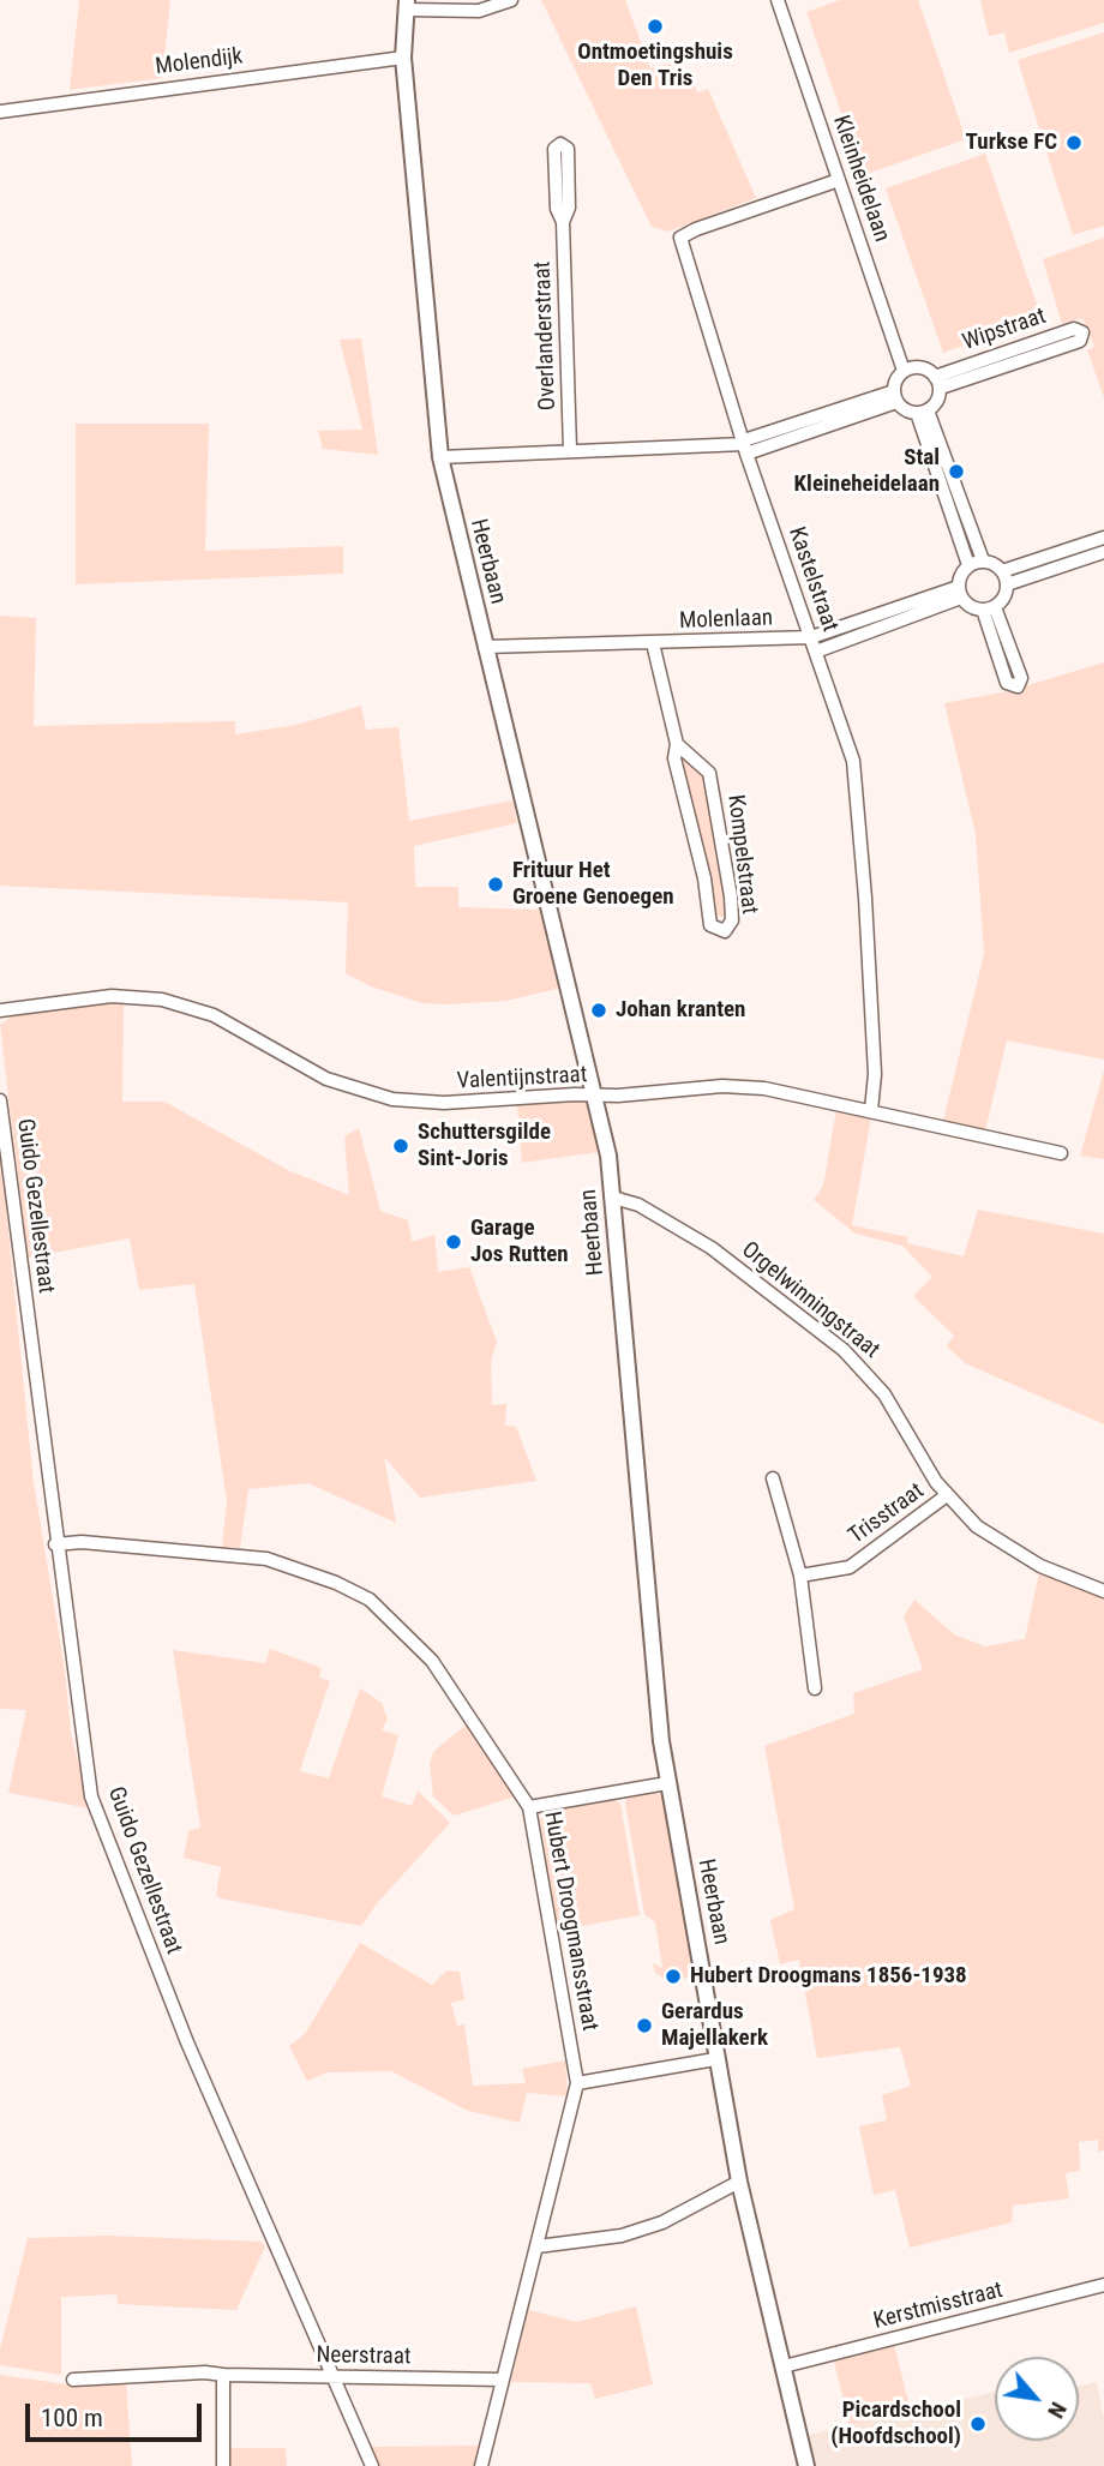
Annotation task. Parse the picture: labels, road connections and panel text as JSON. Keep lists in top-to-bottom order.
{
  "streets": {
    "street": [
      "Molendijk",
      "Kleinheidelaan",
      "Wipstraat",
      "Overlanderstraat",
      "Heerbaan",
      "Kastelstraat",
      "Molenlaan",
      "Kompelstraat",
      "Valentijnstraat",
      "Guido Gezellestraat",
      "Orgelwinningstraat",
      "Trisstraat",
      "Hubert Droogmansstraat",
      "Kerstmisstraat",
      "Neerstraat"
    ]
  },
  "crossings": [
    ["Molendijk", "Heerbaan"],
    ["Kleinheidelaan", "Wipstraat"],
    ["Kleinheidelaan", "Kastelstraat"],
    ["Heerbaan", "Molenlaan"],
    ["Heerbaan", "Valentijnstraat"],
    ["Heerbaan", "Orgelwinningstraat"],
    ["Heerbaan", "Kerstmisstraat"],
    ["Kastelstraat", "Molenlaan"],
    ["Kastelstraat", "Valentijnstraat"],
    ["Molenlaan", "Kompelstraat"],
    ["Guido Gezellestraat", "Hubert Droogmansstraat"],
    ["Guido Gezellestraat", "Neerstraat"],
    ["Orgelwinningstraat", "Trisstraat"],
    ["Hubert Droogmansstraat", "Neerstraat"]
  ],
  "places": [
    "Ontmoetingshuis Den Tris",
    "Turkse FC",
    "Stal Kleineheidelaan",
    "Frituur Het Groene Genoegen",
    "Johan kranten",
    "Schuttersgilde Sint-Joris",
    "Garage Jos Rutten",
    "Hubert Droogmans 1856-1938",
    "Gerardus Majellakerk",
    "Picardschool (Hoofdschool)"
  ],
  "scale_bar": "100 m",
  "north": "bottom right"
}
